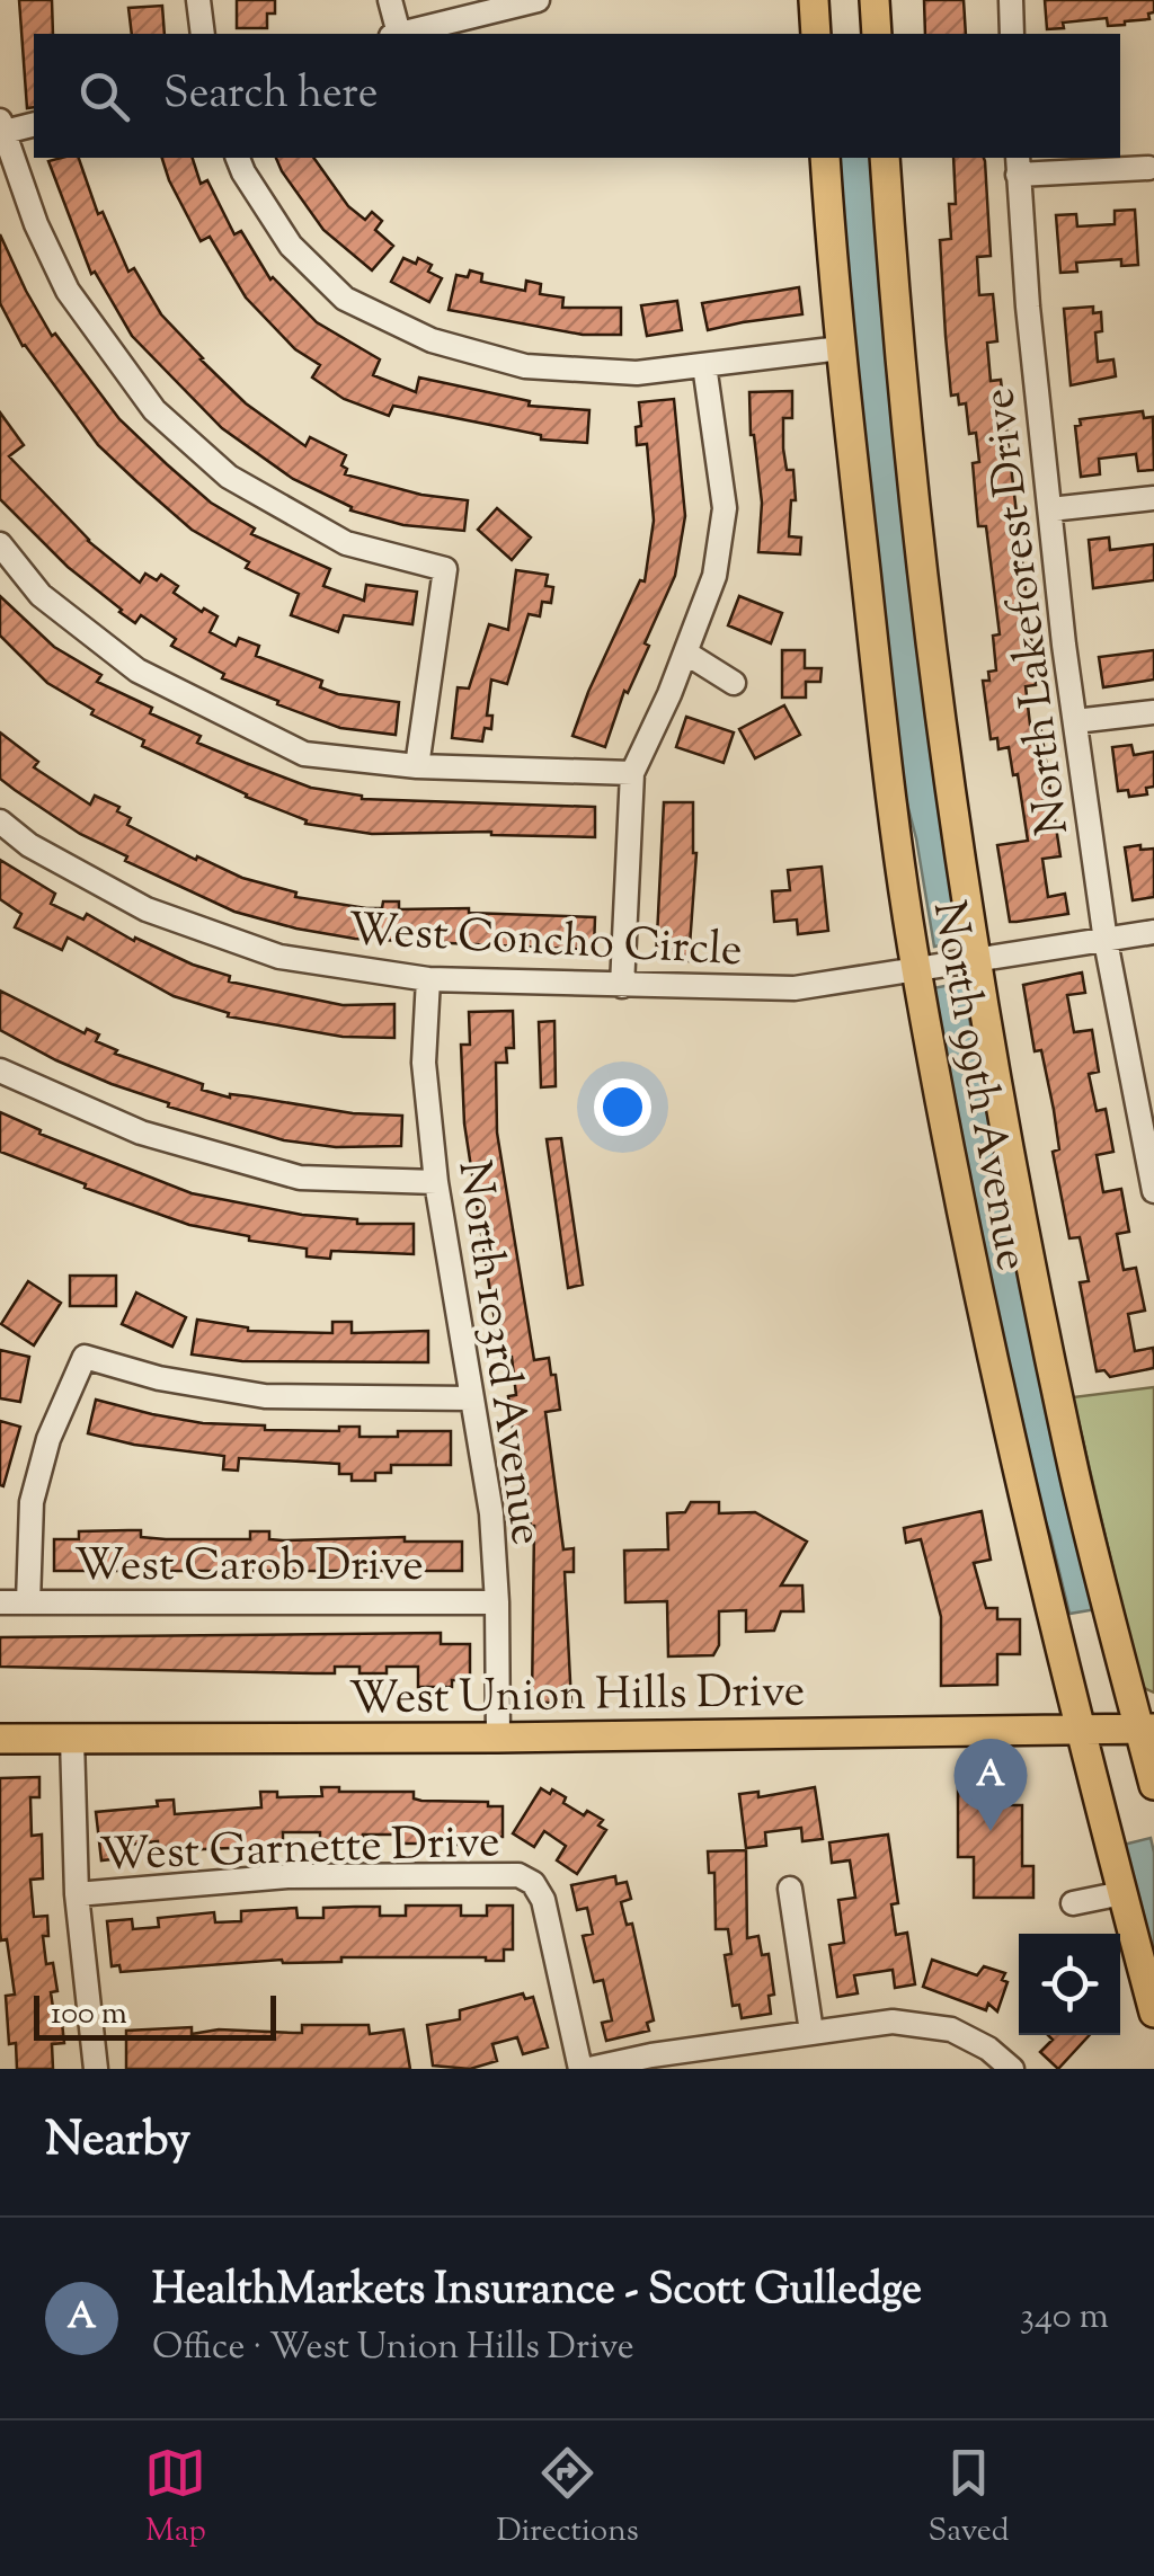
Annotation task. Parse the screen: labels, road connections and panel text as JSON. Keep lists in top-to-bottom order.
{
  "streets": {
    "main road": ["North 99th Avenue", "West Union Hills Drive"],
    "street": [
      "North Lakeforest Drive",
      "West Concho Circle",
      "North 103rd Avenue",
      "West Carob Drive",
      "West Garnette Drive"
    ]
  },
  "crossings": [
    ["North Lakeforest Drive", "West Concho Circle"],
    ["West Concho Circle", "North 99th Avenue"],
    ["West Concho Circle", "North 103rd Avenue"],
    ["North 99th Avenue", "West Union Hills Drive"],
    ["North 103rd Avenue", "West Carob Drive"],
    ["North 103rd Avenue", "West Union Hills Drive"]
  ],
  "scale_bar": "100 m",
  "page": {
    "search": "Search here",
    "pins": "A",
    "scale": "100 m",
    "heading": "Nearby",
    "list": [
      {
        "mark": "A",
        "name": "HealthMarkets Insurance - Scott Gulledge",
        "note": "Office · West Union Hills Drive",
        "value": "340 m"
      }
    ],
    "nav": ["Map", "Directions", "Saved"]
  }
}
